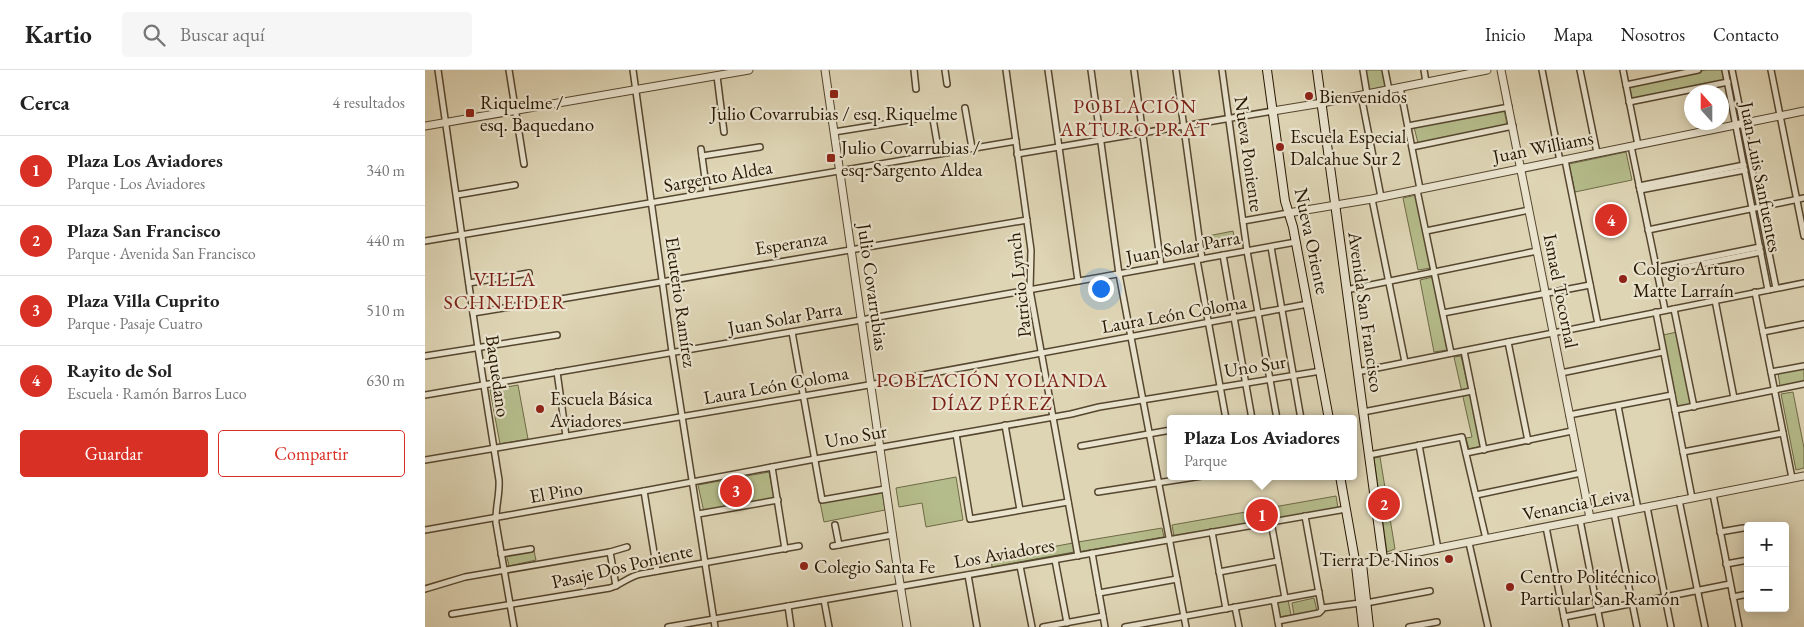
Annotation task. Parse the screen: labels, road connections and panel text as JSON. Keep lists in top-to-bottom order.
{
  "streets": {
    "main road": ["Nueva Oriente", "Avenida San Francisco", "Venancia Leiva"],
    "street": [
      "Juan Williams",
      "Nueva Poniente",
      "Sargento Aldea",
      "Juan Luis Sanfuentes",
      "Esperanza",
      "Juan Solar Parra",
      "Patricio Lynch",
      "Julio Covarrubias",
      "Ismael Tocornal",
      "Eleuterio Ramírez",
      "Laura León Coloma",
      "Uno Sur",
      "Baquedano",
      "El Pino",
      "Los Aviadores",
      "Pasaje Dos Poniente"
    ]
  },
  "crossings": [
    ["Juan Williams", "Juan Luis Sanfuentes"],
    ["Juan Williams", "Nueva Oriente"],
    ["Juan Williams", "Ismael Tocornal"],
    ["Juan Williams", "Avenida San Francisco"],
    ["Nueva Poniente", "Juan Solar Parra"],
    ["Nueva Poniente", "Laura León Coloma"],
    ["Nueva Poniente", "Uno Sur"],
    ["Sargento Aldea", "Patricio Lynch"],
    ["Sargento Aldea", "Julio Covarrubias"],
    ["Sargento Aldea", "Eleuterio Ramírez"],
    ["Sargento Aldea", "Baquedano"],
    ["Nueva Oriente", "Juan Solar Parra"],
    ["Nueva Oriente", "Laura León Coloma"],
    ["Nueva Oriente", "Uno Sur"],
    ["Esperanza", "Patricio Lynch"],
    ["Esperanza", "Julio Covarrubias"],
    ["Esperanza", "Eleuterio Ramírez"],
    ["Juan Solar Parra", "Patricio Lynch"],
    ["Juan Solar Parra", "Julio Covarrubias"],
    ["Juan Solar Parra", "Eleuterio Ramírez"],
    ["Juan Solar Parra", "Baquedano"],
    ["Patricio Lynch", "Laura León Coloma"],
    ["Patricio Lynch", "Uno Sur"],
    ["Patricio Lynch", "Los Aviadores"],
    ["Julio Covarrubias", "Laura León Coloma"],
    ["Julio Covarrubias", "Uno Sur"],
    ["Julio Covarrubias", "Los Aviadores"],
    ["Ismael Tocornal", "Venancia Leiva"],
    ["Eleuterio Ramírez", "Laura León Coloma"],
    ["Eleuterio Ramírez", "Uno Sur"],
    ["Eleuterio Ramírez", "El Pino"],
    ["Eleuterio Ramírez", "Los Aviadores"],
    ["Eleuterio Ramírez", "Pasaje Dos Poniente"],
    ["Avenida San Francisco", "Venancia Leiva"],
    ["Laura León Coloma", "Baquedano"],
    ["Uno Sur", "El Pino"],
    ["Baquedano", "El Pino"],
    ["Baquedano", "Pasaje Dos Poniente"]
  ],
  "districts": ["POBLACIÓN ARTURO PRAT", "VILLA SCHNEIDER", "POBLACIÓN YOLANDA DÍAZ PÉREZ"],
  "places": {
    "transit": ["Julio Covarrubias / esq. Riquelme", "Riquelme / esq. Baquedano", "Julio Covarrubias / esq. Sargento Aldea"],
    "other": [
      "Bienvenidos",
      "Escuela Especial Dalcahue Sur 2",
      "Colegio Arturo Matte Larraín",
      "Escuela Básica Aviadores",
      "Tierra De Ninos",
      "Colegio Santa Fe",
      "Centro Politécnico Particular San Ramón"
    ]
  },
  "north": "top",
  "page": {
    "header": "Kartio",
    "search": "Buscar aquí",
    "nav": [
      "Inicio",
      "Mapa",
      "Nosotros",
      "Contacto"
    ],
    "heading": ["Cerca", "4 resultados"],
    "list": [
      {
        "mark": "1",
        "name": "Plaza Los Aviadores",
        "note": "Parque · Los Aviadores",
        "value": "340 m"
      },
      {
        "mark": "2",
        "name": "Plaza San Francisco",
        "note": "Parque · Avenida San Francisco",
        "value": "440 m"
      },
      {
        "mark": "3",
        "name": "Plaza Villa Cuprito",
        "note": "Parque · Pasaje Cuatro",
        "value": "510 m"
      },
      {
        "mark": "4",
        "name": "Rayito de Sol",
        "note": "Escuela · Ramón Barros Luco",
        "value": "630 m"
      }
    ],
    "pins": [
      "4",
      "3",
      "2",
      "1"
    ],
    "buttons": ["Guardar", "Compartir"],
    "popup": ["Plaza Los Aviadores", "Parque"],
    "map_buttons": ["+", "−"]
  }
}
